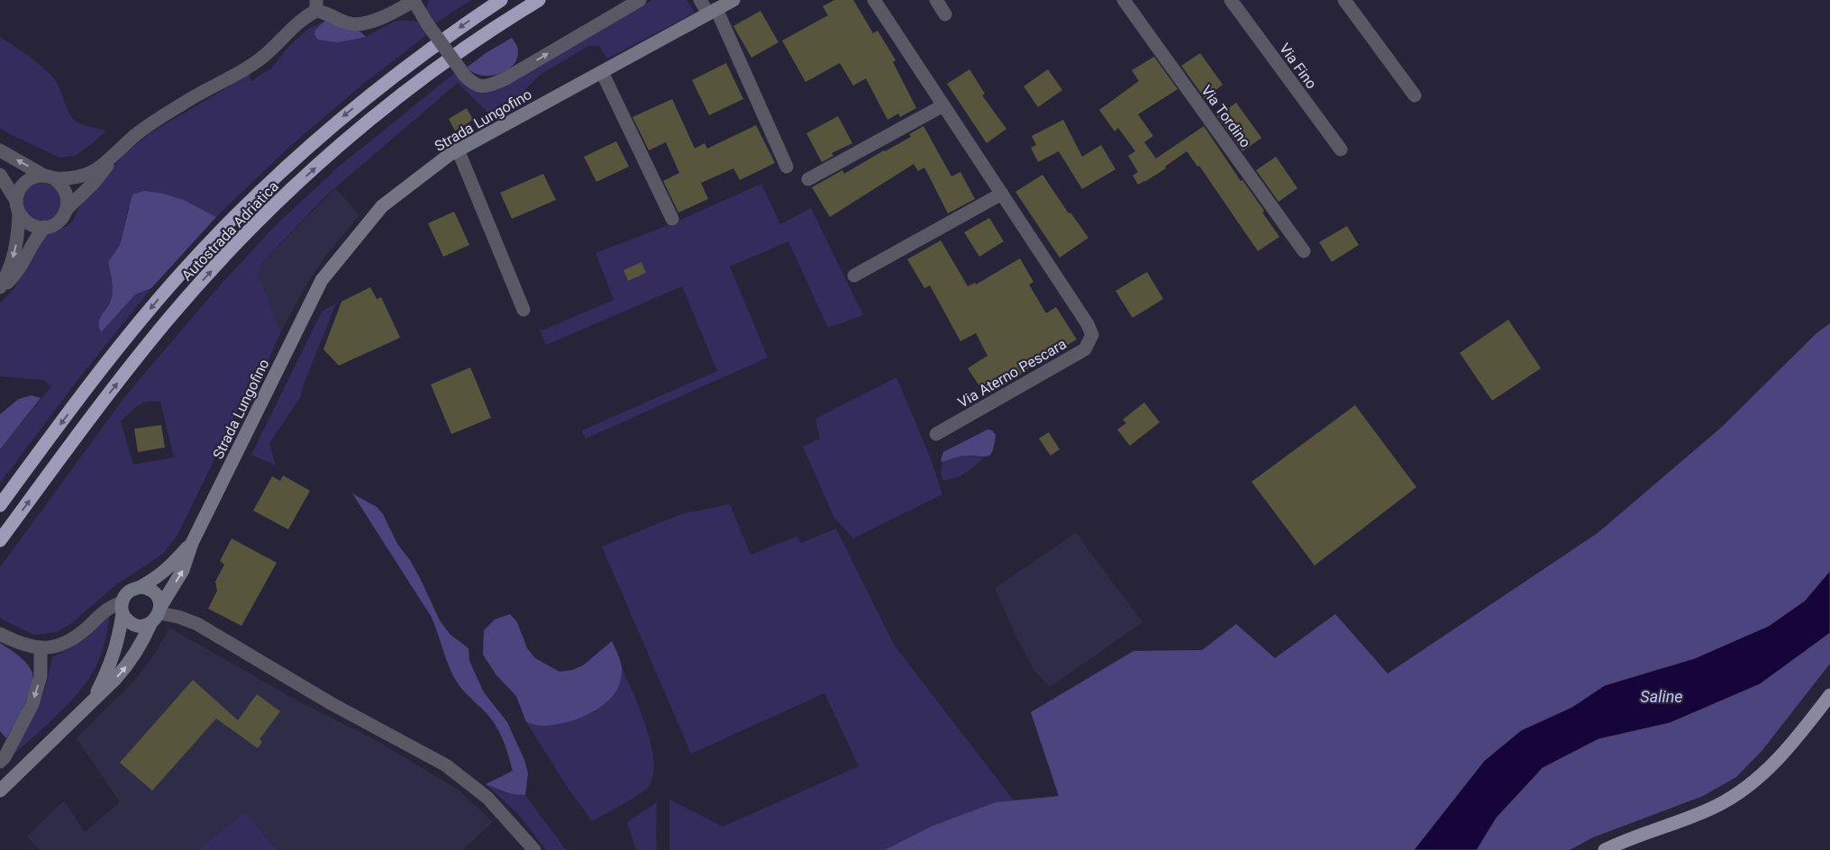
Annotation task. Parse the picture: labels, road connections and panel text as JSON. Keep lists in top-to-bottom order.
{
  "streets": {
    "highway": ["Autostrada Adriatica"],
    "main road": ["Strada Lungofino"],
    "street": ["Via Fino", "Via Tordino", "Via Aterno Pescara"]
  },
  "water": ["Saline"]
}
